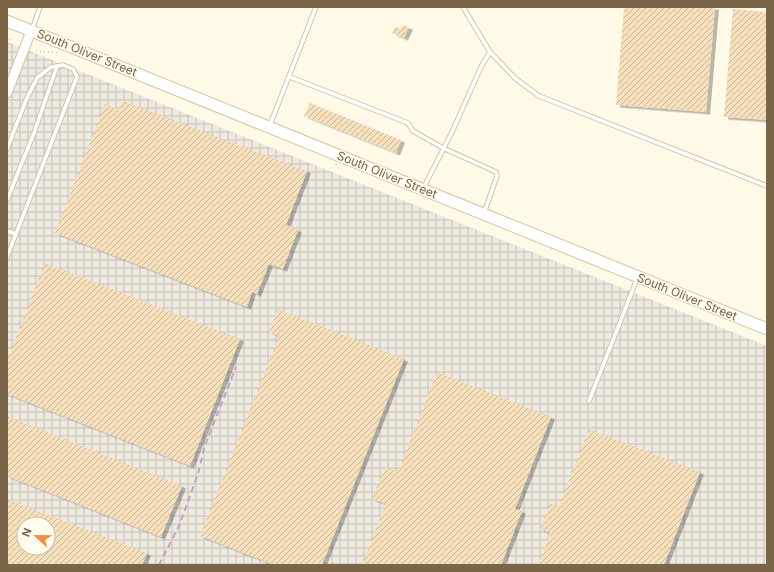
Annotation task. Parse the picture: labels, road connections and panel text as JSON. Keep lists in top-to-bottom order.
{
  "streets": {
    "main road": ["South Oliver Street"]
  },
  "north": "left"
}
